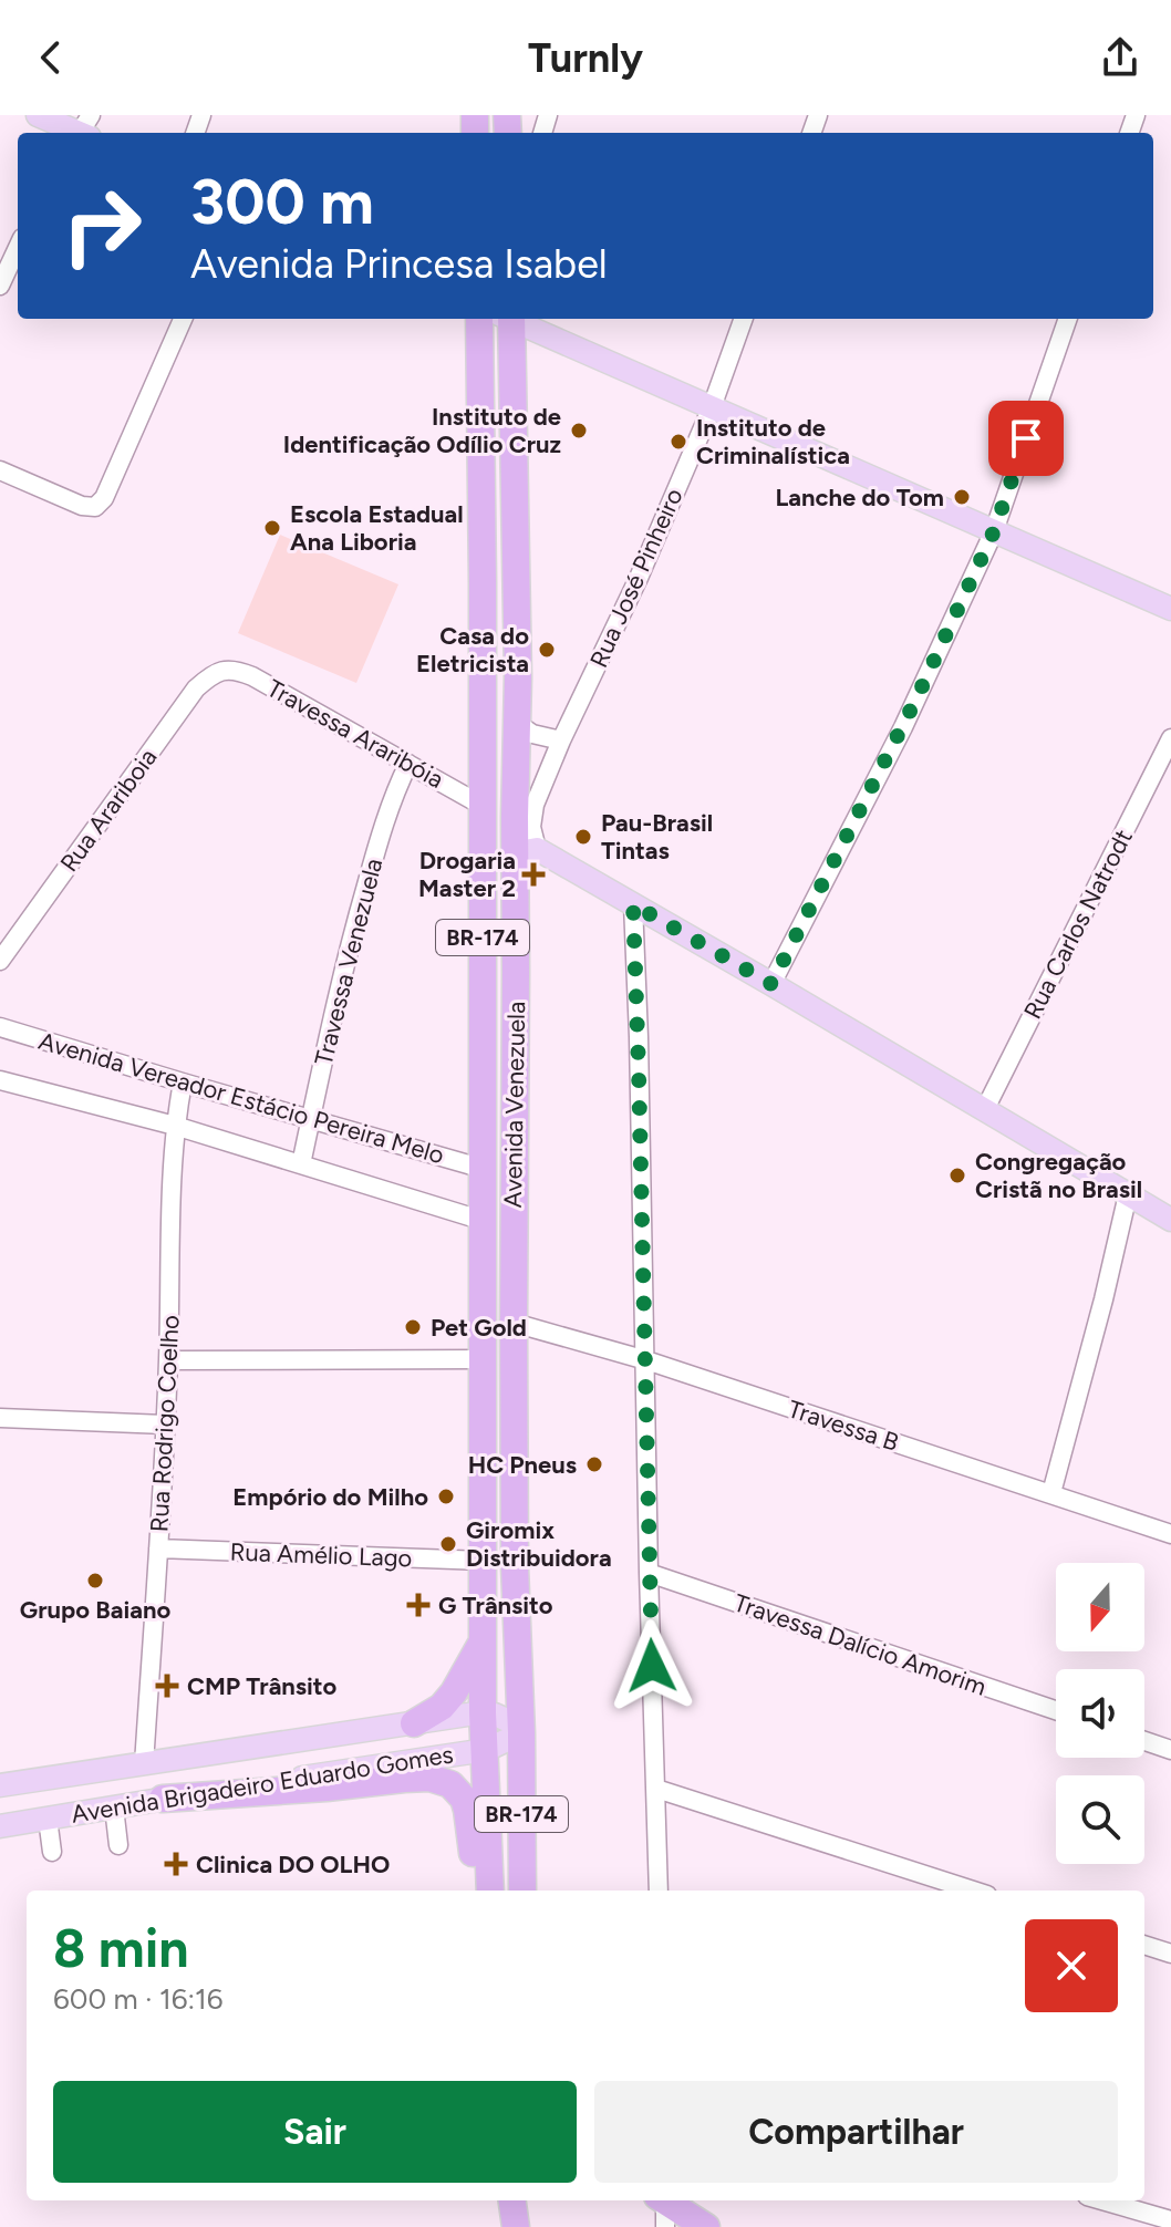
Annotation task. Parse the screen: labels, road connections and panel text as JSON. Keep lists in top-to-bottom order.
{
  "streets": {
    "highway": ["BR-174", "Avenida Venezuela"],
    "main road": ["Avenida Brigadeiro Eduardo Gomes"],
    "street": [
      "Rua José Pinheiro",
      "Travessa Araribóia",
      "Rua Arariboia",
      "Rua Carlos Natrodt",
      "Travessa Venezuela",
      "Avenida Vereador Estácio Pereira Melo",
      "Rua Rodrigo Coelho",
      "Travessa B",
      "Rua Amélio Lago",
      "Travessa Dalício Amorim"
    ]
  },
  "crossings": [
    ["Rua José Pinheiro", "Avenida Venezuela"],
    ["Travessa Araribóia", "Rua Arariboia"],
    ["Travessa Araribóia", "Travessa Venezuela"],
    ["Travessa Araribóia", "Avenida Venezuela"],
    ["Travessa Venezuela", "Avenida Vereador Estácio Pereira Melo"],
    ["Avenida Vereador Estácio Pereira Melo", "Avenida Venezuela"],
    ["Avenida Vereador Estácio Pereira Melo", "Rua Rodrigo Coelho"],
    ["Avenida Venezuela", "Travessa B"],
    ["Avenida Venezuela", "Rua Amélio Lago"],
    ["Avenida Venezuela", "Avenida Brigadeiro Eduardo Gomes"],
    ["Rua Rodrigo Coelho", "Rua Amélio Lago"],
    ["Rua Rodrigo Coelho", "Avenida Brigadeiro Eduardo Gomes"]
  ],
  "places": {
    "other": [
      "Instituto de Identificação Odílio Cruz",
      "Instituto de Criminalística",
      "Lanche do Tom",
      "Escola Estadual Ana Liboria",
      "Casa do Eletricista",
      "Pau-Brasil Tintas",
      "Congregação Cristã no Brasil",
      "Pet Gold",
      "HC Pneus",
      "Empório do Milho",
      "Giromix Distribuidora",
      "Grupo Baiano"
    ],
    "health": [
      "Drogaria Master 2",
      "G Trânsito",
      "CMP Trânsito",
      "Clinica DO OLHO"
    ]
  },
  "north": "bottom",
  "page": {
    "header": "Turnly",
    "turn": ["300 m", "Avenida Princesa Isabel"],
    "heading": ["8 min", "600 m · 16:16"],
    "buttons": ["Sair", "Compartilhar"]
  }
}
